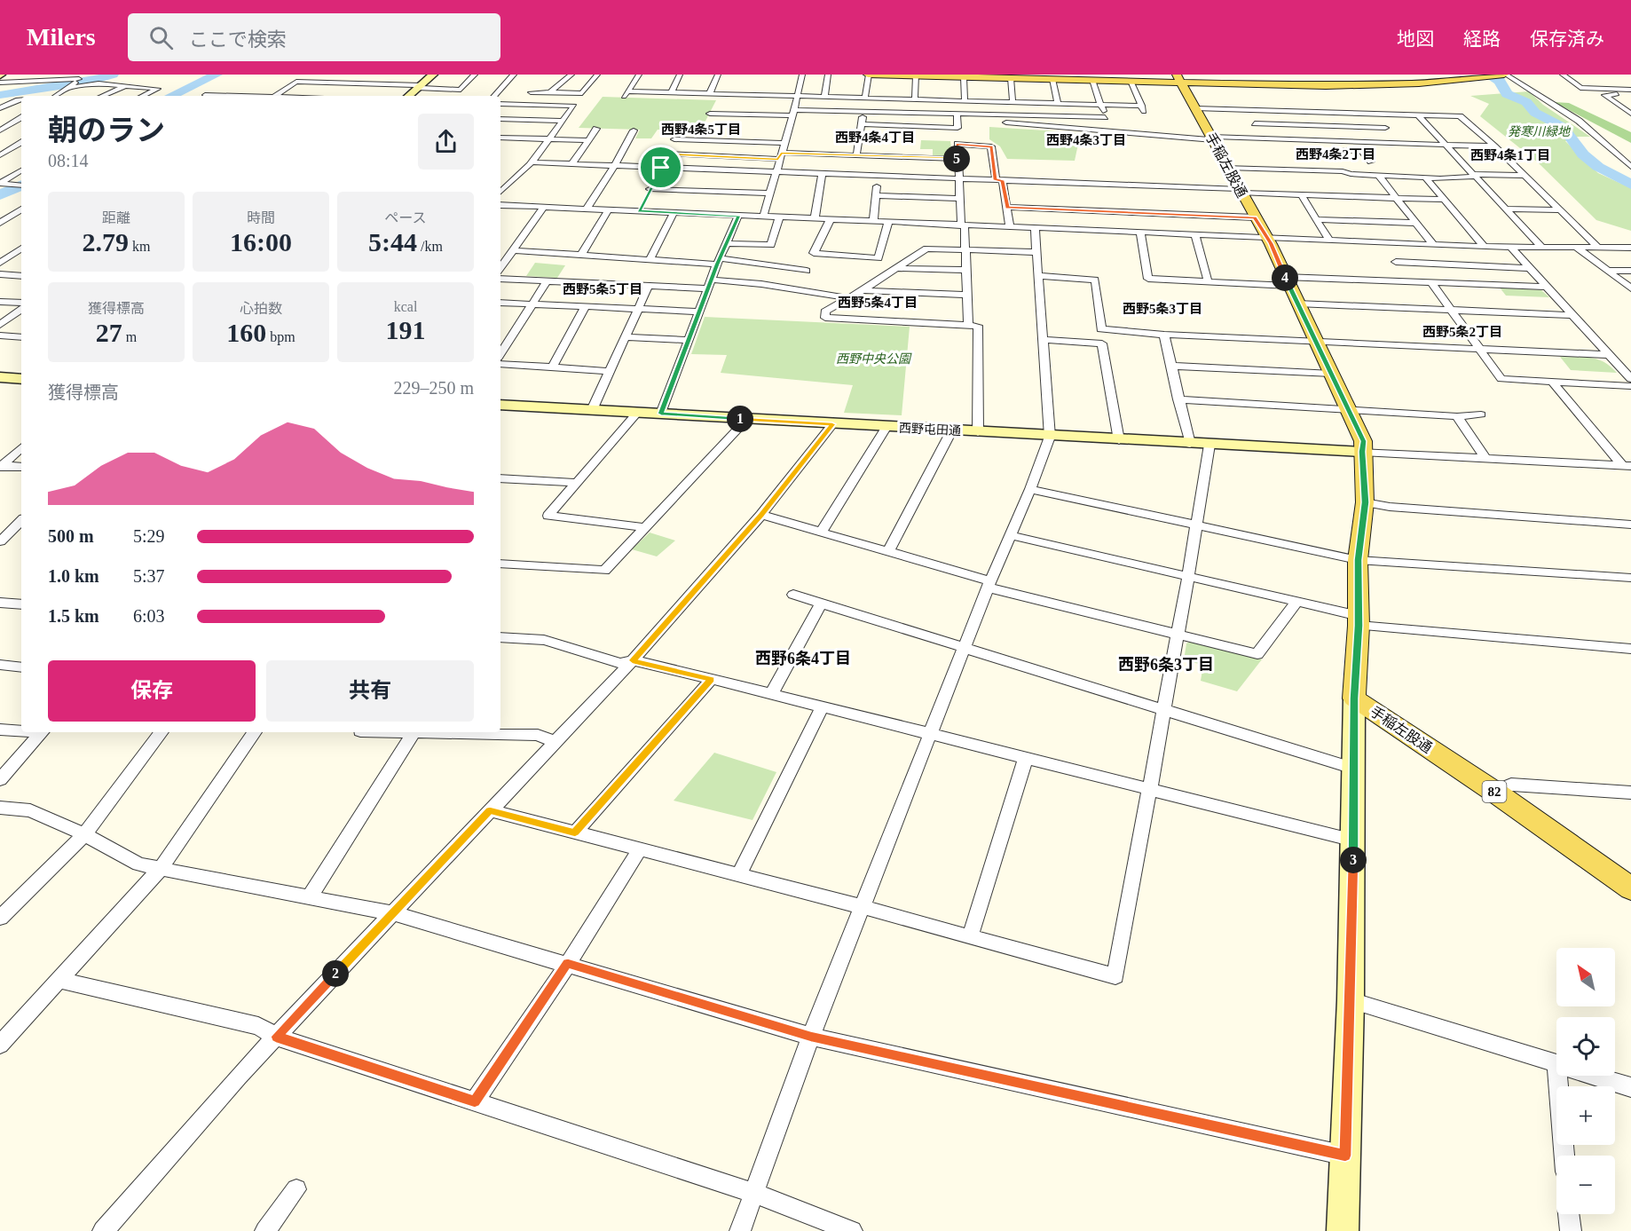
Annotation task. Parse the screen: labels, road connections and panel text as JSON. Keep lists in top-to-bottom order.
{
  "streets": {
    "main road": ["手稲左股通", "82"],
    "street": ["西野屯田通"]
  },
  "crossings": [
    ["手稲左股通", "西野屯田通"]
  ],
  "districts": [
    "西野4条5丁目",
    "西野4条4丁目",
    "西野4条3丁目",
    "西野4条2丁目",
    "西野4条1丁目",
    "西野5条5丁目",
    "西野5条4丁目",
    "西野5条3丁目",
    "西野5条2丁目",
    "西野6条4丁目",
    "西野6条3丁目"
  ],
  "parks": ["発寒川緑地", "西野中央公園"],
  "north": "top left",
  "page": {
    "header": "Milers",
    "search": "ここで検索",
    "nav": ["地図", "経路", "保存済み"],
    "heading": ["朝のラン", "08:14"],
    "pins": [
      "5",
      "4",
      "1",
      "3",
      "2"
    ],
    "stats": [
      ["距離", "2.79 km"],
      ["時間", "16:00"],
      ["ペース", "5:44 /km"],
      ["獲得標高", "27 m"],
      ["心拍数", "160 bpm"],
      ["kcal", "191"]
    ],
    "chart": ["獲得標高", "229–250 m"],
    "list": [
      {
        "name": "500 m",
        "note": "5:29"
      },
      {
        "name": "1.0 km",
        "note": "5:37"
      },
      {
        "name": "1.5 km",
        "note": "6:03"
      }
    ],
    "buttons": ["保存", "共有"],
    "map_buttons": ["+", "−"]
  }
}
